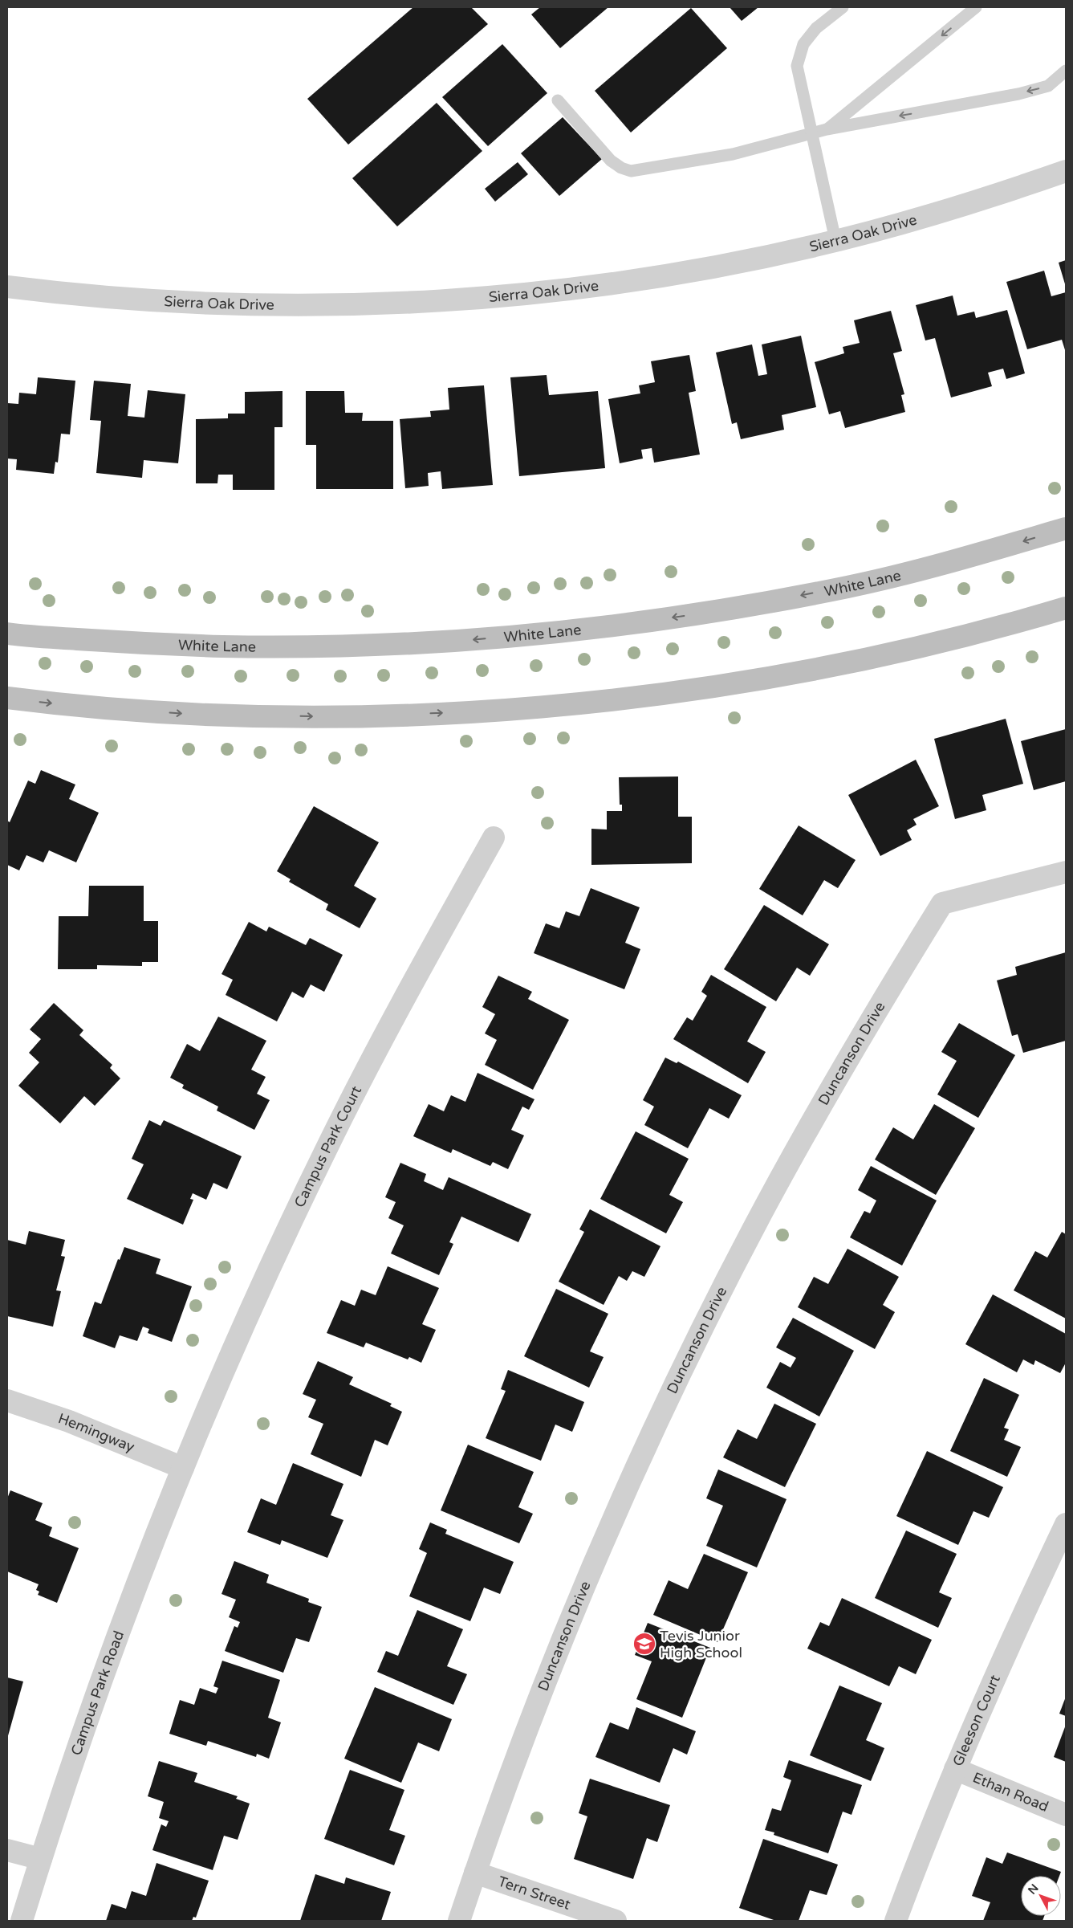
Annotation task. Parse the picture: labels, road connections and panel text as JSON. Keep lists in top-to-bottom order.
{
  "streets": {
    "main road": ["White Lane"],
    "street": [
      "Sierra Oak Drive",
      "Duncanson Drive",
      "Campus Park Court",
      "Hemingway",
      "Campus Park Road",
      "Gleeson Court",
      "Ethan Road",
      "Tern Street"
    ]
  },
  "crossings": [
    ["Duncanson Drive", "Tern Street"],
    ["Campus Park Court", "Hemingway"],
    ["Campus Park Court", "Campus Park Road"],
    ["Hemingway", "Campus Park Road"],
    ["Gleeson Court", "Ethan Road"]
  ],
  "places": {
    "school or university": ["Tevis Junior High School"]
  },
  "north": "top left"
}
